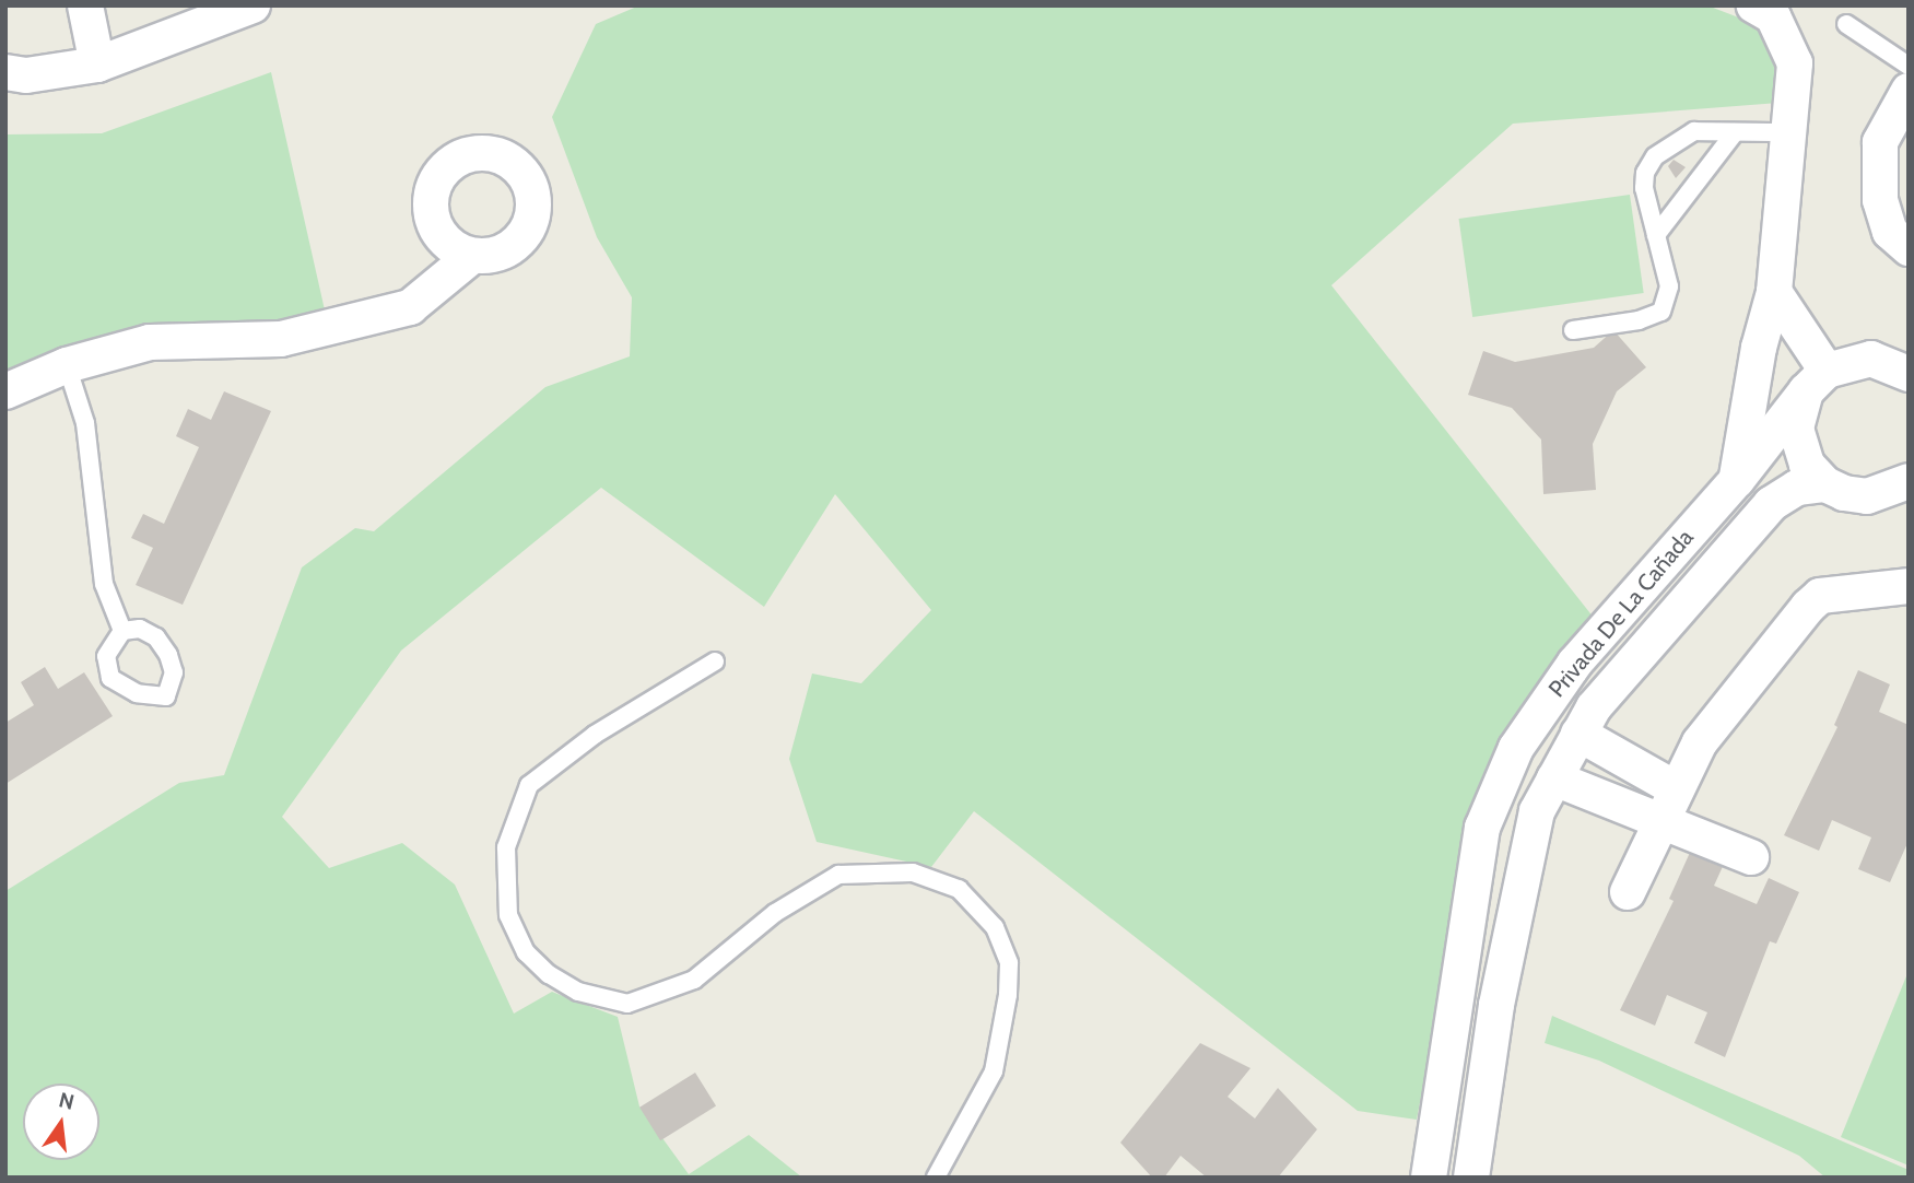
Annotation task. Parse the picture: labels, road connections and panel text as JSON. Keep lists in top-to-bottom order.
{
  "streets": {
    "street": ["Privada De La Cañada"]
  },
  "north": "top"
}
